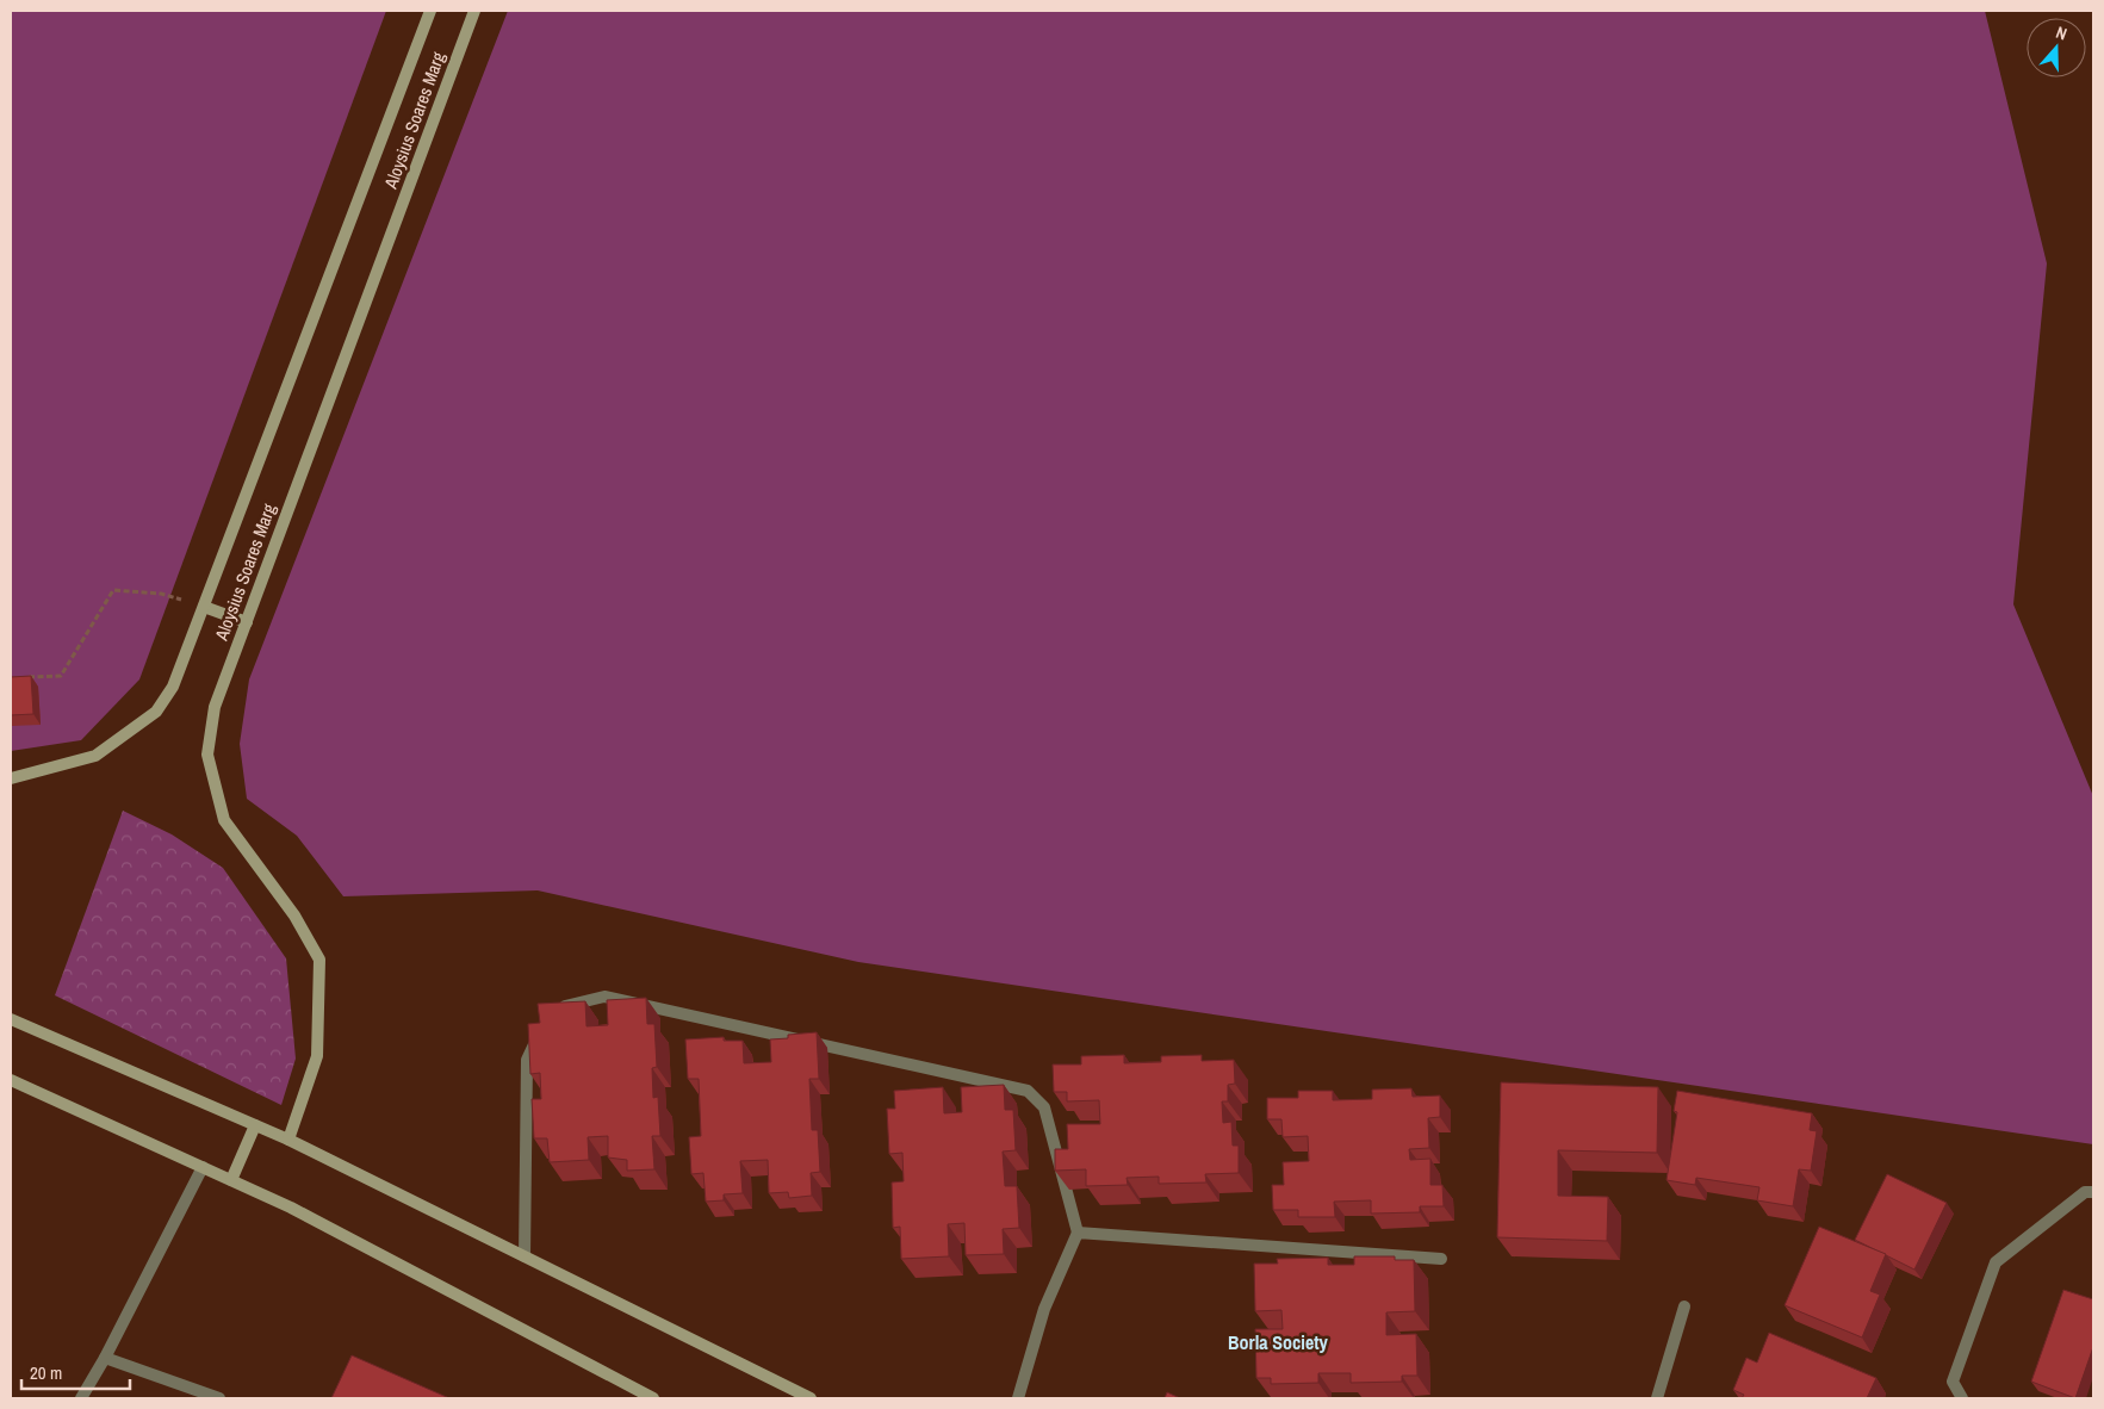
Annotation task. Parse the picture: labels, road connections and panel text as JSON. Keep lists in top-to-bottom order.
{
  "streets": {
    "main road": ["Aloysius Soares Marg"]
  },
  "districts": ["Borla Society"],
  "scale_bar": "20 m",
  "north": "top"
}
